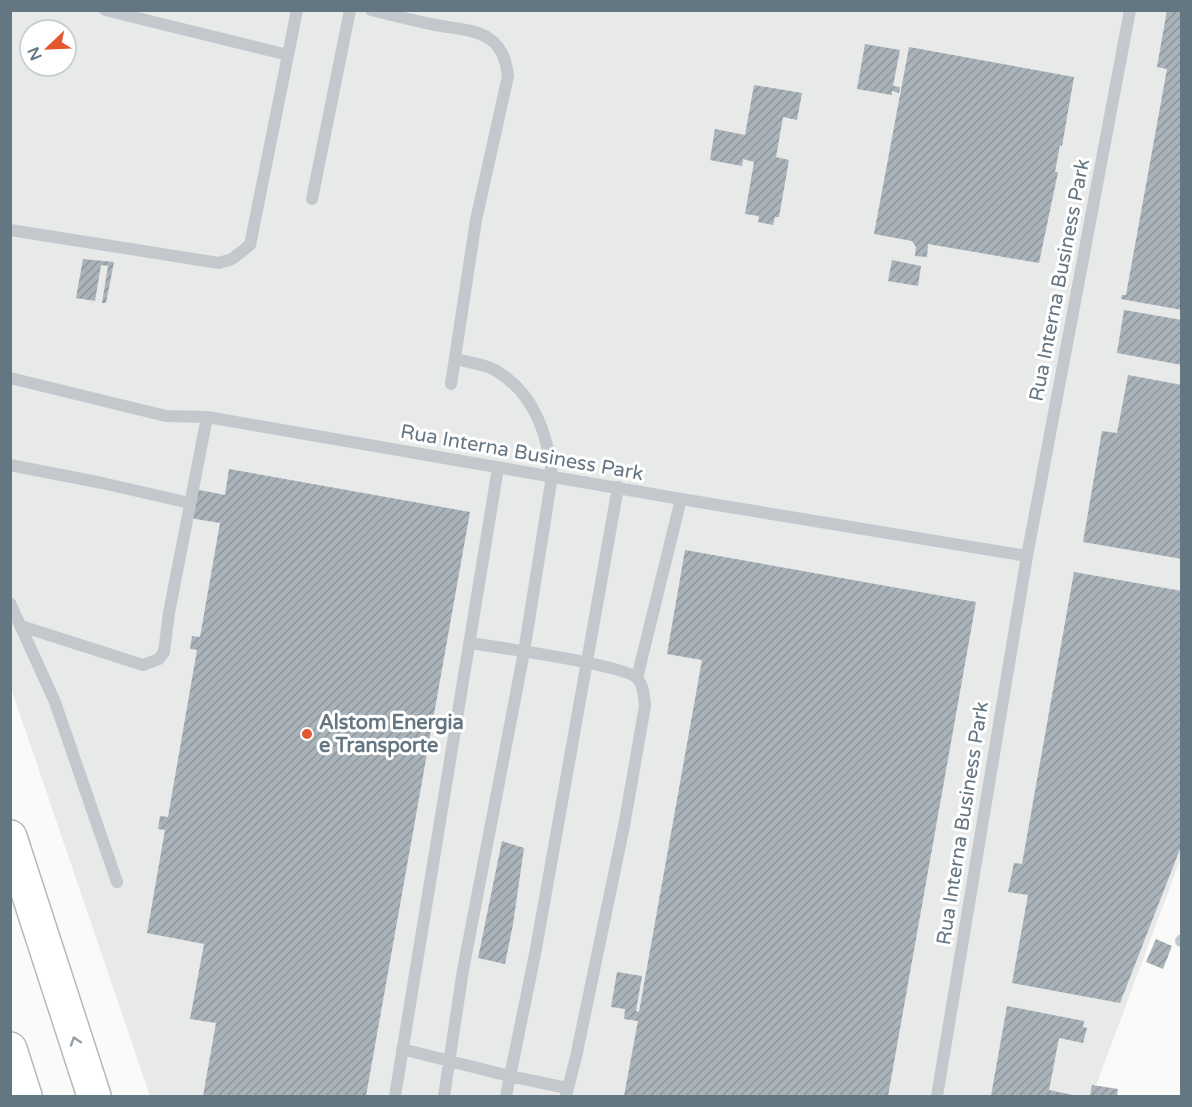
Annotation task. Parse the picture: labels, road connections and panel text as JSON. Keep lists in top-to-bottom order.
{
  "streets": {
    "lane": ["Rua Interna Business Park"]
  },
  "places": ["Alstom Energia e Transporte"],
  "north": "bottom left"
}
